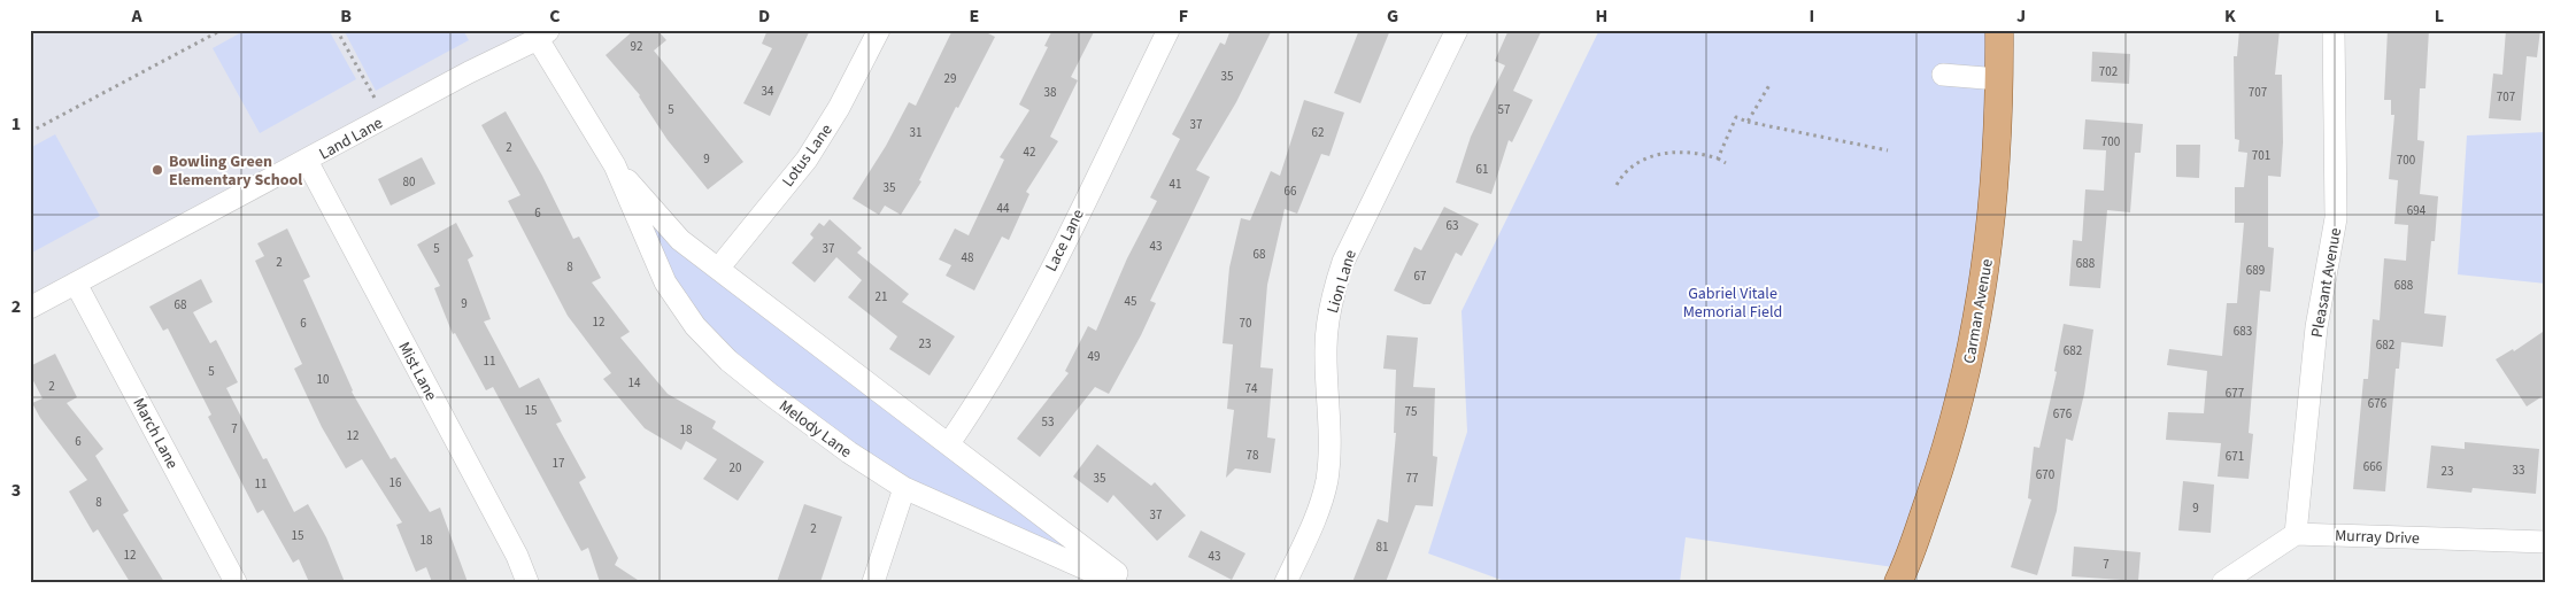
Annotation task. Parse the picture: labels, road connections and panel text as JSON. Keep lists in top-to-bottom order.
{
  "streets": {
    "main road": ["Carman Avenue"],
    "street": [
      "Land Lane",
      "Lotus Lane",
      "Lace Lane",
      "Lion Lane",
      "Pleasant Avenue",
      "Mist Lane",
      "Melody Lane",
      "March Lane",
      "Murray Drive"
    ]
  },
  "crossings": [
    ["Land Lane", "Mist Lane"],
    ["Land Lane", "Melody Lane"],
    ["Land Lane", "March Lane"],
    ["Lotus Lane", "Melody Lane"],
    ["Lace Lane", "Melody Lane"],
    ["Pleasant Avenue", "Murray Drive"]
  ],
  "parks": ["Gabriel Vitale Memorial Field"],
  "places": ["Bowling Green Elementary School"],
  "house_numbers": [
    "92",
    "702",
    "35",
    "29",
    "34",
    "38",
    "707",
    "707",
    "5",
    "57",
    "37",
    "31",
    "62",
    "700",
    "2",
    "42",
    "701",
    "9",
    "700",
    "61",
    "80",
    "41",
    "35",
    "66",
    "44",
    "694",
    "6",
    "63",
    "43",
    "5",
    "37",
    "68",
    "48",
    "2",
    "688",
    "8",
    "689",
    "67",
    "688",
    "21",
    "45",
    "9",
    "68",
    "12",
    "6",
    "70",
    "683",
    "23",
    "682",
    "682",
    "49",
    "11",
    "5",
    "10",
    "14",
    "2",
    "74",
    "677",
    "676",
    "15",
    "75",
    "676",
    "53",
    "7",
    "18",
    "12",
    "6",
    "78",
    "671",
    "17",
    "666",
    "20",
    "33",
    "23",
    "670",
    "35",
    "77",
    "16",
    "11",
    "8",
    "9",
    "37",
    "2",
    "15",
    "18",
    "81",
    "12",
    "43",
    "7"
  ],
  "grid": {
    "columns": [
      "A",
      "B",
      "C",
      "D",
      "E",
      "F",
      "G",
      "H",
      "I",
      "J",
      "K",
      "L"
    ],
    "rows": ["1", "2", "3"]
  }
}
